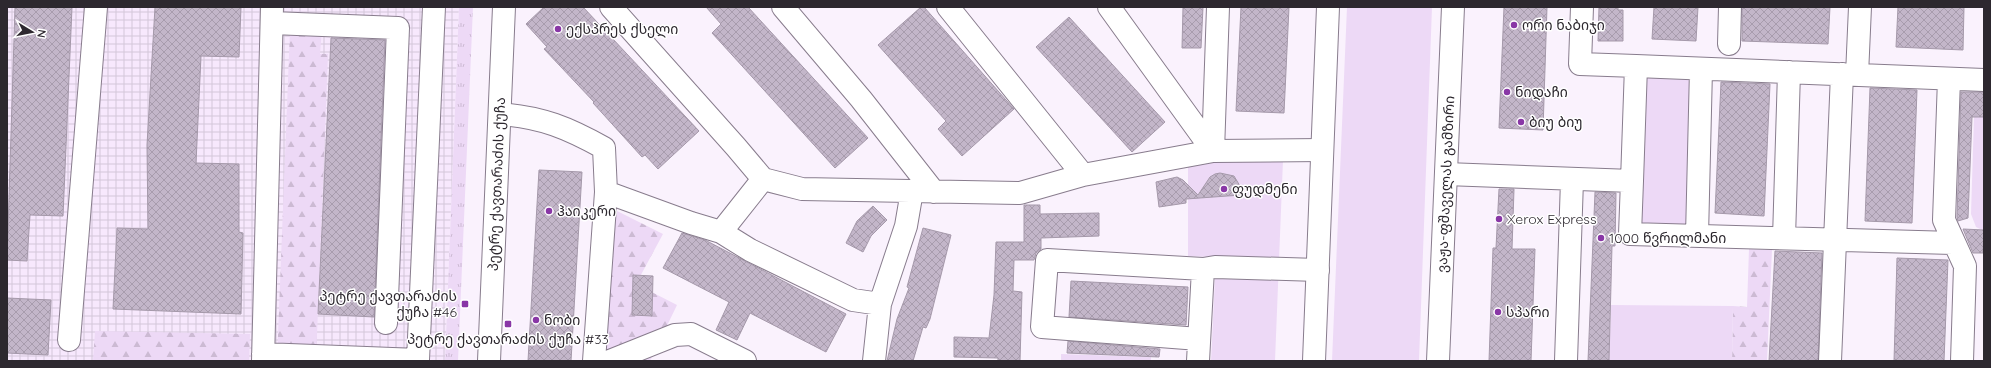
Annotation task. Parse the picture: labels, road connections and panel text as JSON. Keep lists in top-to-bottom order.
{
  "streets": {
    "street": ["პეტრე ქავთარაძის ქუჩა", "ვაჟა-ფშაველას გამზირი"]
  },
  "places": {
    "other": [
      "ორი ნაბიჯი",
      "ექსპრეს ქსელი",
      "ნიდაჩი",
      "ბიუ ბიუ",
      "ფუდმენი",
      "ჰაიკერი",
      "Xerox Express",
      "1000 წვრილმანი",
      "სპარი",
      "ნობი"
    ],
    "transit": ["პეტრე ქავთარაძის ქუჩა #46", "პეტრე ქავთარაძის ქუჩა #33"]
  },
  "north": "right"
}
